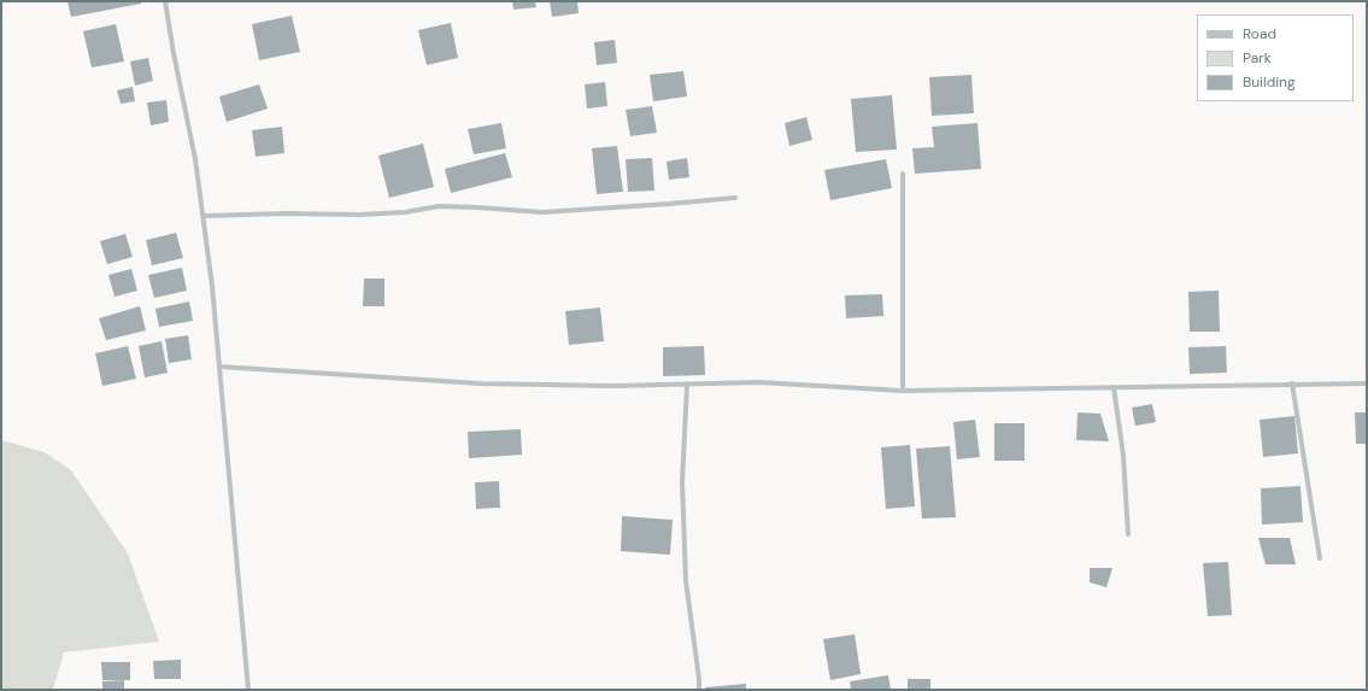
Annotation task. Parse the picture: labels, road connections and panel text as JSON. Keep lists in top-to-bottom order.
{
  "legend": ["Road", "Park", "Building"]
}
